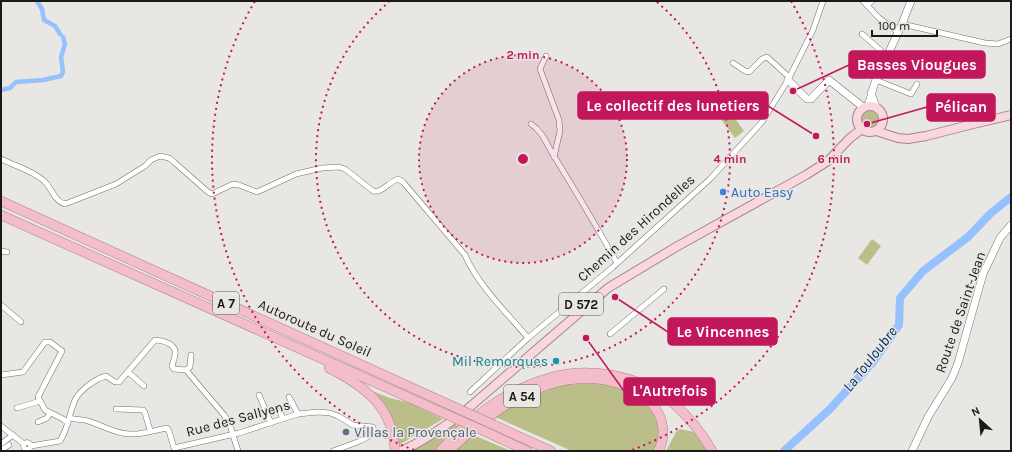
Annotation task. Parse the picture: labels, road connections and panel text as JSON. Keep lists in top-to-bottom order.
{
  "streets": {
    "highway": ["A 7", "Autoroute du Soleil", "A 54"],
    "main road": ["D 572"],
    "street": ["Chemin des Hirondelles", "Route de Saint-Jean", "Rue des Sallyens"]
  },
  "crossings": [
    ["Chemin des Hirondelles", "D 572"]
  ],
  "water": ["La Touloubre"],
  "places": [
    "Basses Viougues",
    "Pélican",
    "Le collectif des lunetiers",
    "Auto Easy",
    "Le Vincennes",
    "L'Autrefois",
    "Mil Remorques",
    "Villas la Provençale"
  ],
  "scale_bar": "100 m",
  "north": "top left",
  "rings": ["2 min", "4 min", "6 min"]
}
